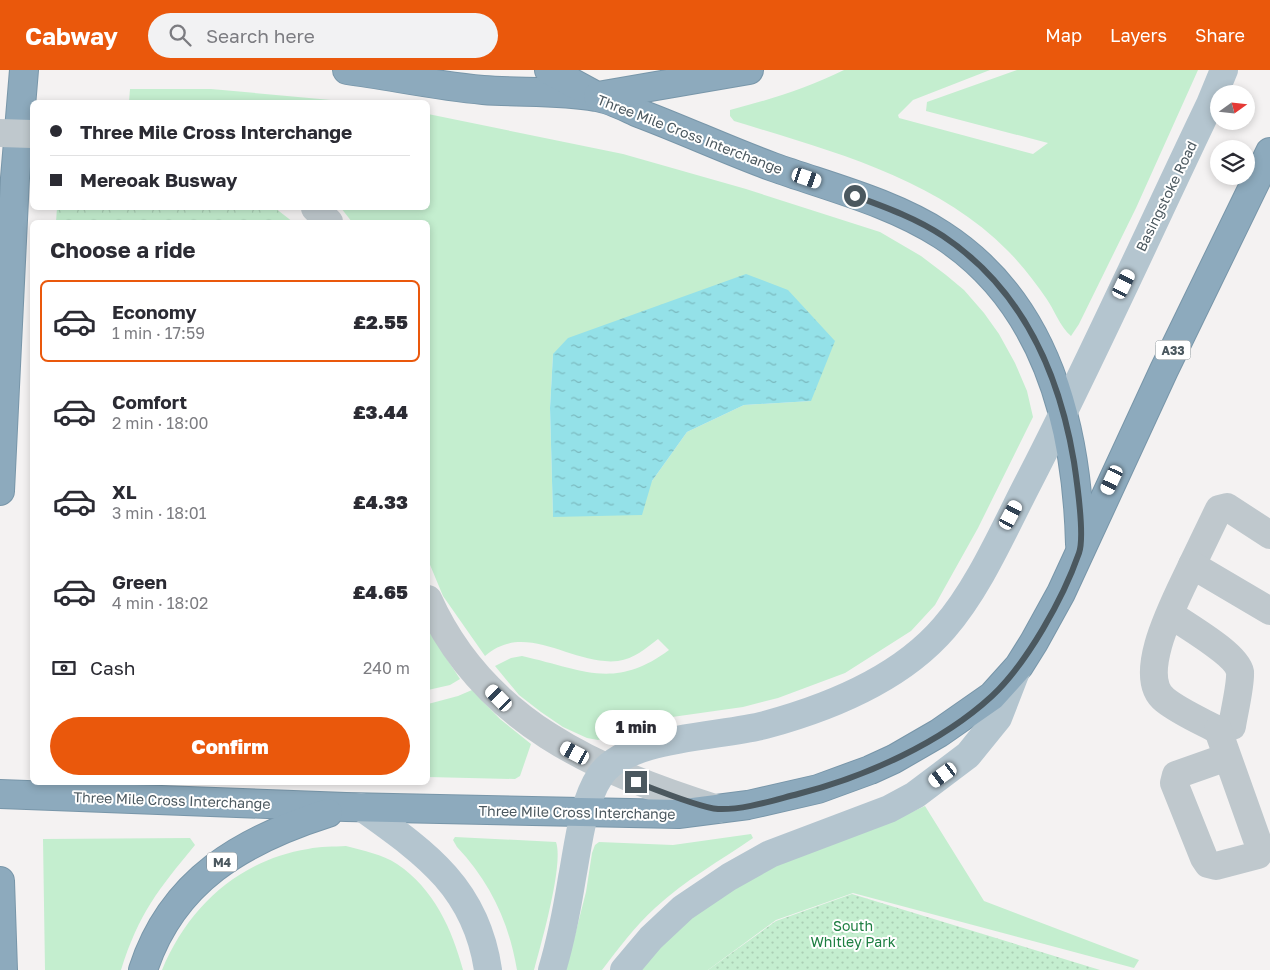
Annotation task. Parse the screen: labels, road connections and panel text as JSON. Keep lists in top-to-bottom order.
{
  "streets": {
    "highway": ["Three Mile Cross Interchange", "A33", "M4"],
    "main road": ["Basingstoke Road"]
  },
  "crossings": [
    ["Three Mile Cross Interchange", "Basingstoke Road"],
    ["Three Mile Cross Interchange", "A33"],
    ["Three Mile Cross Interchange", "M4"]
  ],
  "parks": ["South Whitley Park"],
  "north": "right",
  "page": {
    "header": "Cabway",
    "search": "Search here",
    "nav": ["Map", "Layers", "Share"],
    "banner": ["Three Mile Cross Interchange", "Mereoak Busway"],
    "heading": "Choose a ride",
    "list": [
      {
        "name": "Economy",
        "note": "1 min · 17:59",
        "value": "£2.55"
      },
      {
        "name": "Comfort",
        "note": "2 min · 18:00",
        "value": "£3.44"
      },
      {
        "name": "XL",
        "note": "3 min · 18:01",
        "value": "£4.33"
      },
      {
        "name": "Green",
        "note": "4 min · 18:02",
        "value": "£4.65"
      }
    ],
    "pay": ["Cash", "240 m"],
    "buttons": "Confirm",
    "bubble": "1 min"
  }
}
